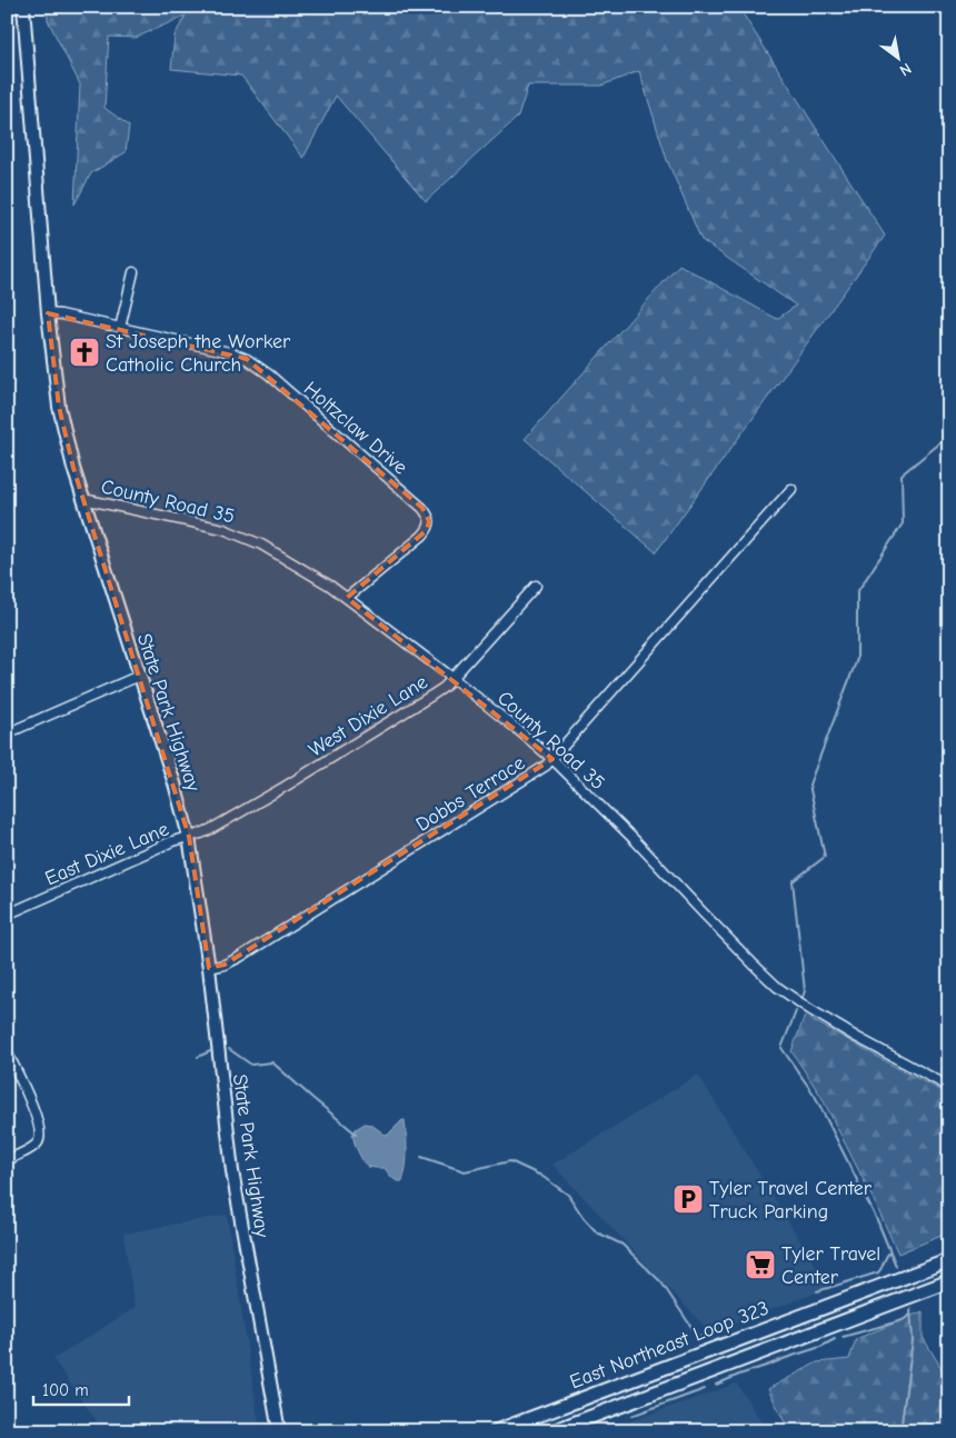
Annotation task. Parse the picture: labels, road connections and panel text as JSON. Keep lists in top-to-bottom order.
{
  "streets": {
    "highway": ["East Northeast Loop 323"],
    "main road": ["State Park Highway"],
    "street": [
      "Holtzclaw Drive",
      "County Road 35",
      "West Dixie Lane",
      "Dobbs Terrace",
      "East Dixie Lane"
    ]
  },
  "crossings": [
    ["Holtzclaw Drive", "County Road 35"],
    ["Holtzclaw Drive", "State Park Highway"],
    ["County Road 35", "State Park Highway"],
    ["County Road 35", "West Dixie Lane"],
    ["County Road 35", "Dobbs Terrace"],
    ["State Park Highway", "West Dixie Lane"],
    ["State Park Highway", "Dobbs Terrace"],
    ["State Park Highway", "East Dixie Lane"],
    ["West Dixie Lane", "East Dixie Lane"]
  ],
  "places": {
    "church": ["St Joseph the Worker Catholic Church"],
    "parking": ["Tyler Travel Center Truck Parking"],
    "supermarket": ["Tyler Travel Center"]
  },
  "scale_bar": "100 m",
  "north": "bottom right"
}
